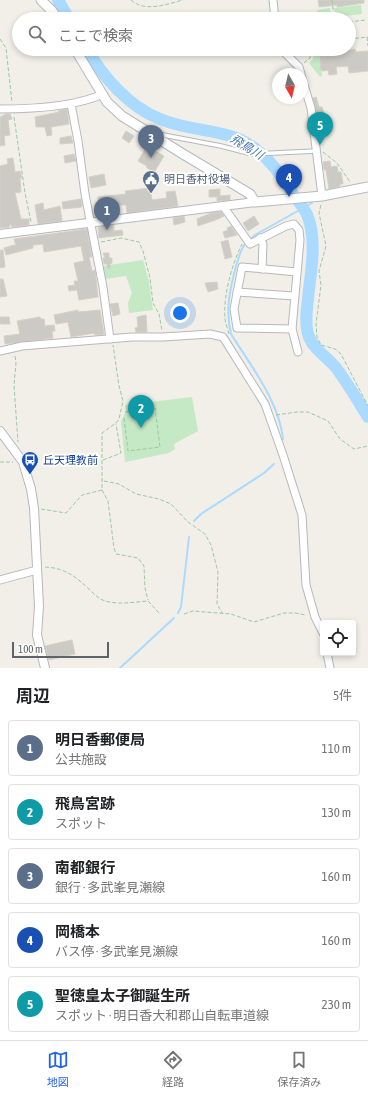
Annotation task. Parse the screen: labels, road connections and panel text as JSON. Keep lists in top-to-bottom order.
{
  "water": ["飛鳥川"],
  "places": {
    "public building": ["明日香村役場"],
    "bus stop": ["丘天理教前"]
  },
  "scale_bar": "100 m",
  "north": "bottom",
  "page": {
    "search": "ここで検索",
    "pins": [
      "5",
      "3",
      "4",
      "1",
      "2"
    ],
    "scale": "100 m",
    "heading": ["周辺", "5件"],
    "list": [
      {
        "mark": "1",
        "name": "明日香郵便局",
        "note": "公共施設",
        "value": "110 m"
      },
      {
        "mark": "2",
        "name": "飛鳥宮跡",
        "note": "スポット",
        "value": "130 m"
      },
      {
        "mark": "3",
        "name": "南都銀行",
        "note": "銀行 · 多武峯見瀬線",
        "value": "160 m"
      },
      {
        "mark": "4",
        "name": "岡橋本",
        "note": "バス停 · 多武峯見瀬線",
        "value": "160 m"
      },
      {
        "mark": "5",
        "name": "聖徳皇太子御誕生所",
        "note": "スポット · 明日香大和郡山自転車道線",
        "value": "230 m"
      }
    ],
    "nav": ["地図", "経路", "保存済み"]
  }
}
